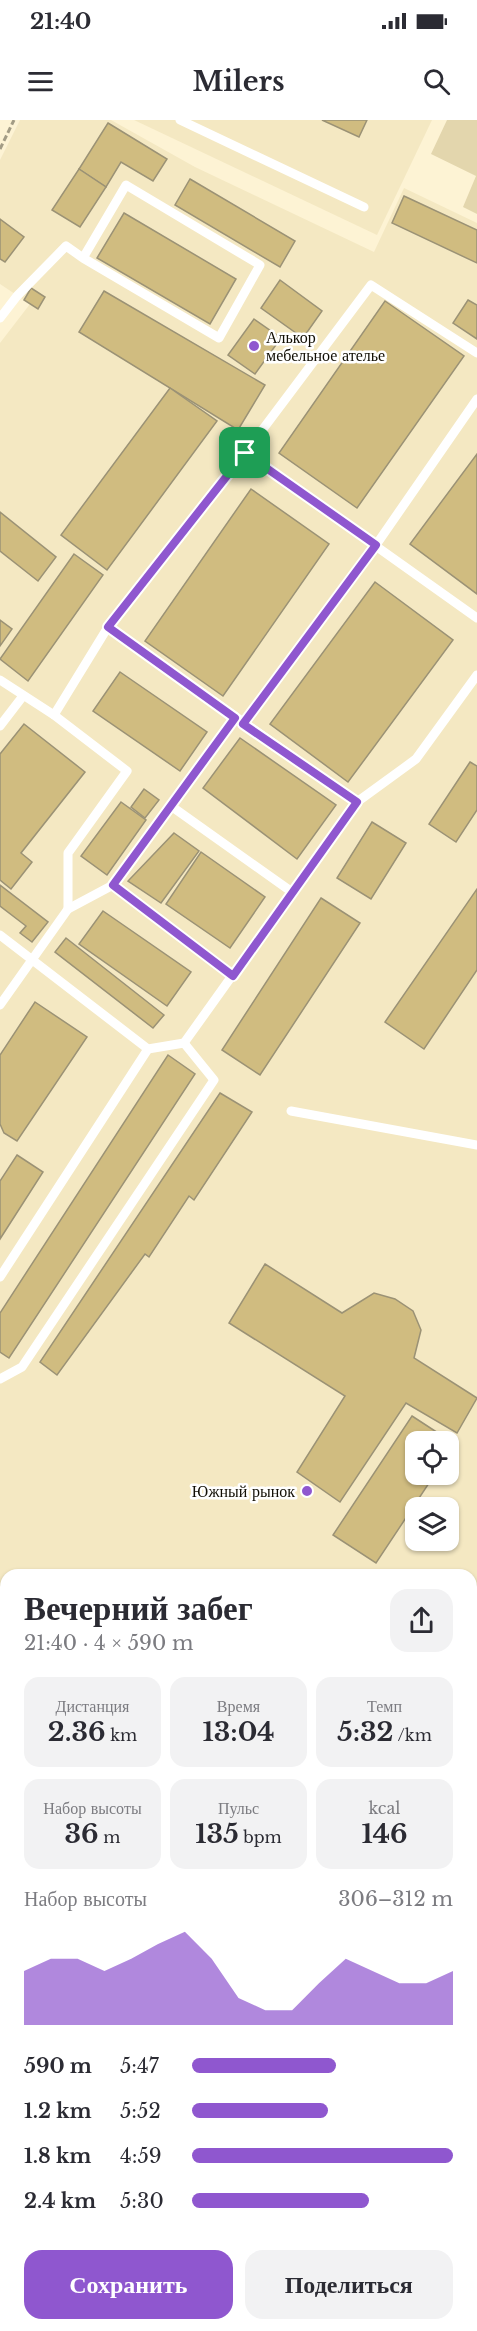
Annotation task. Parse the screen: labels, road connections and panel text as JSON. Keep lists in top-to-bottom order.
{
  "places": ["Алькор мебельное ателье", "Южный рынок"],
  "page": {
    "status": "21:40",
    "header": "Milers",
    "heading": ["Вечерний забег", "21:40 · 4 × 590 m"],
    "stats": [
      ["Дистанция", "2.36 km"],
      ["Время", "13:04"],
      ["Темп", "5:32 /km"],
      ["Набор высоты", "36 m"],
      ["Пульс", "135 bpm"],
      ["kcal", "146"]
    ],
    "chart": ["Набор высоты", "306–312 m"],
    "list": [
      {
        "name": "590 m",
        "note": "5:47"
      },
      {
        "name": "1.2 km",
        "note": "5:52"
      },
      {
        "name": "1.8 km",
        "note": "4:59"
      },
      {
        "name": "2.4 km",
        "note": "5:30"
      }
    ],
    "buttons": ["Сохранить", "Поделиться"]
  }
}
